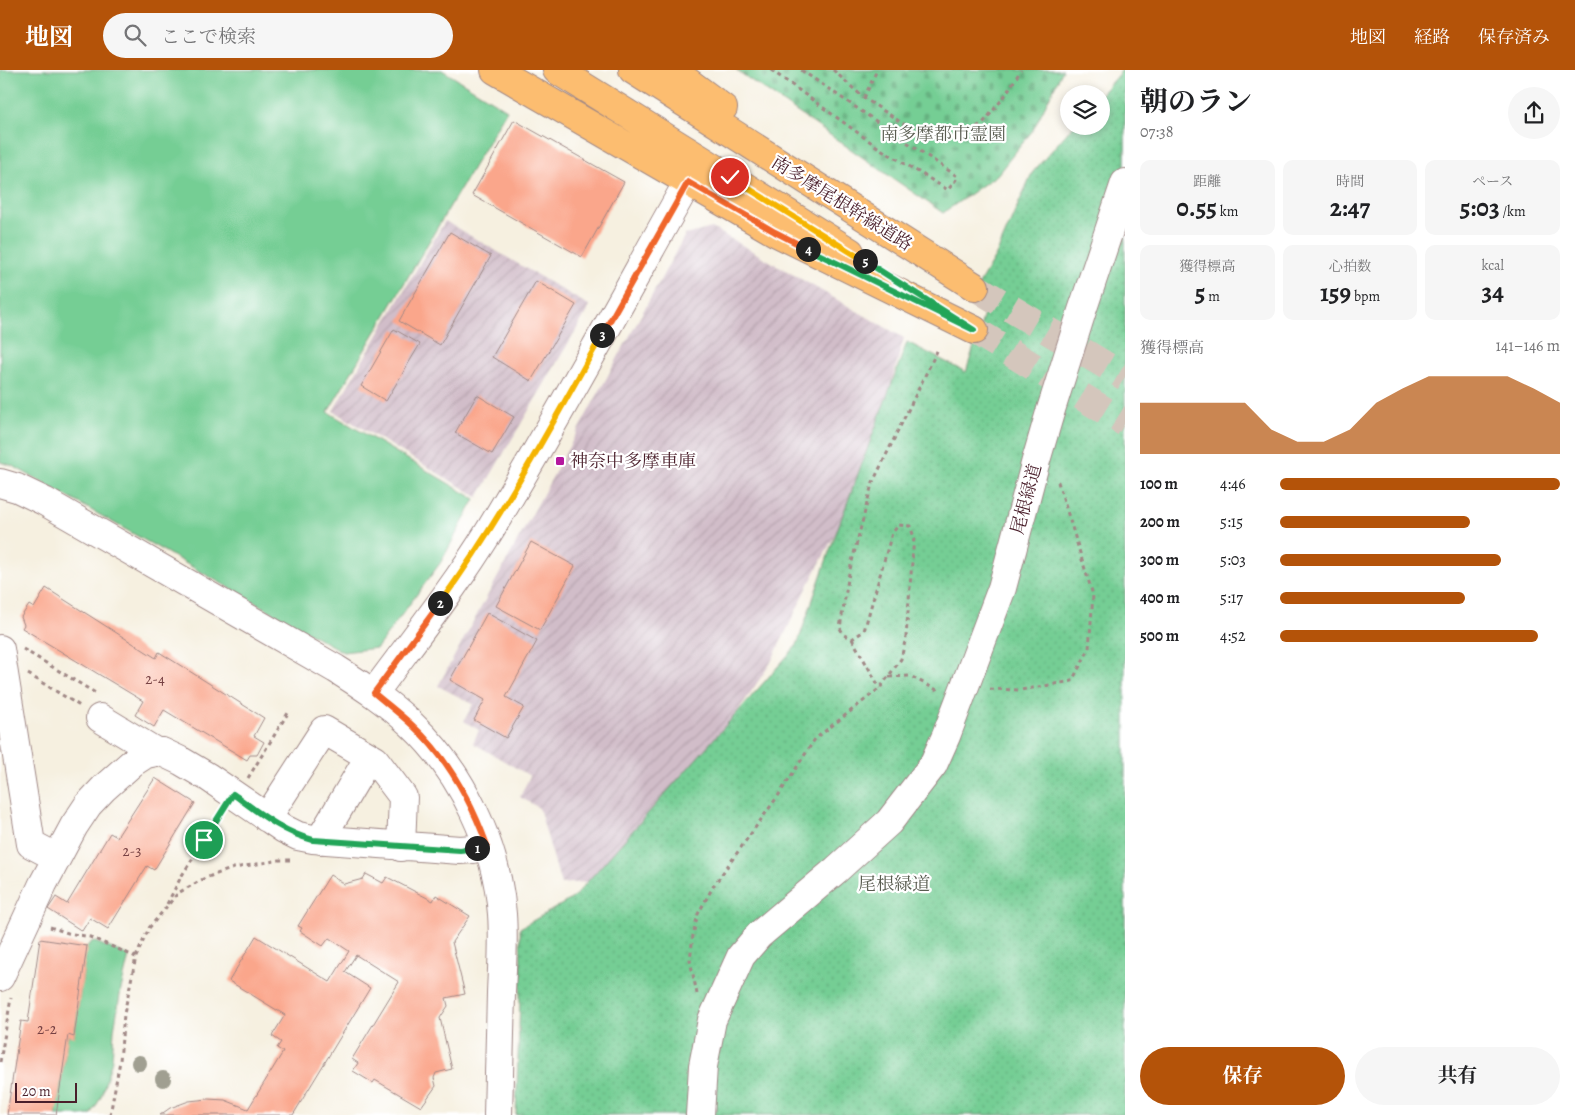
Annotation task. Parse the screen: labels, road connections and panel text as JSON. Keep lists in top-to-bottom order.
{
  "streets": {
    "main road": ["南多摩尾根幹線道路"],
    "street": ["尾根緑道"]
  },
  "parks": ["南多摩都市霊園", "尾根緑道"],
  "places": {
    "transit": ["神奈中多摩車庫"]
  },
  "house_numbers": ["2-4", "2-3", "2-2"],
  "scale_bar": "20 m",
  "page": {
    "header": "地図",
    "search": "ここで検索",
    "nav": ["地図", "経路", "保存済み"],
    "heading": ["朝のラン", "07:38"],
    "stats": [
      ["距離", "0.55 km"],
      ["時間", "2:47"],
      ["ペース", "5:03 /km"],
      ["獲得標高", "5 m"],
      ["心拍数", "159 bpm"],
      ["kcal", "34"]
    ],
    "pins": [
      "4",
      "5",
      "3",
      "2",
      "1"
    ],
    "chart": ["獲得標高", "141–146 m"],
    "list": [
      {
        "name": "100 m",
        "note": "4:46"
      },
      {
        "name": "200 m",
        "note": "5:15"
      },
      {
        "name": "300 m",
        "note": "5:03"
      },
      {
        "name": "400 m",
        "note": "5:17"
      },
      {
        "name": "500 m",
        "note": "4:52"
      }
    ],
    "buttons": ["保存", "共有"],
    "scale": "20 m"
  }
}
